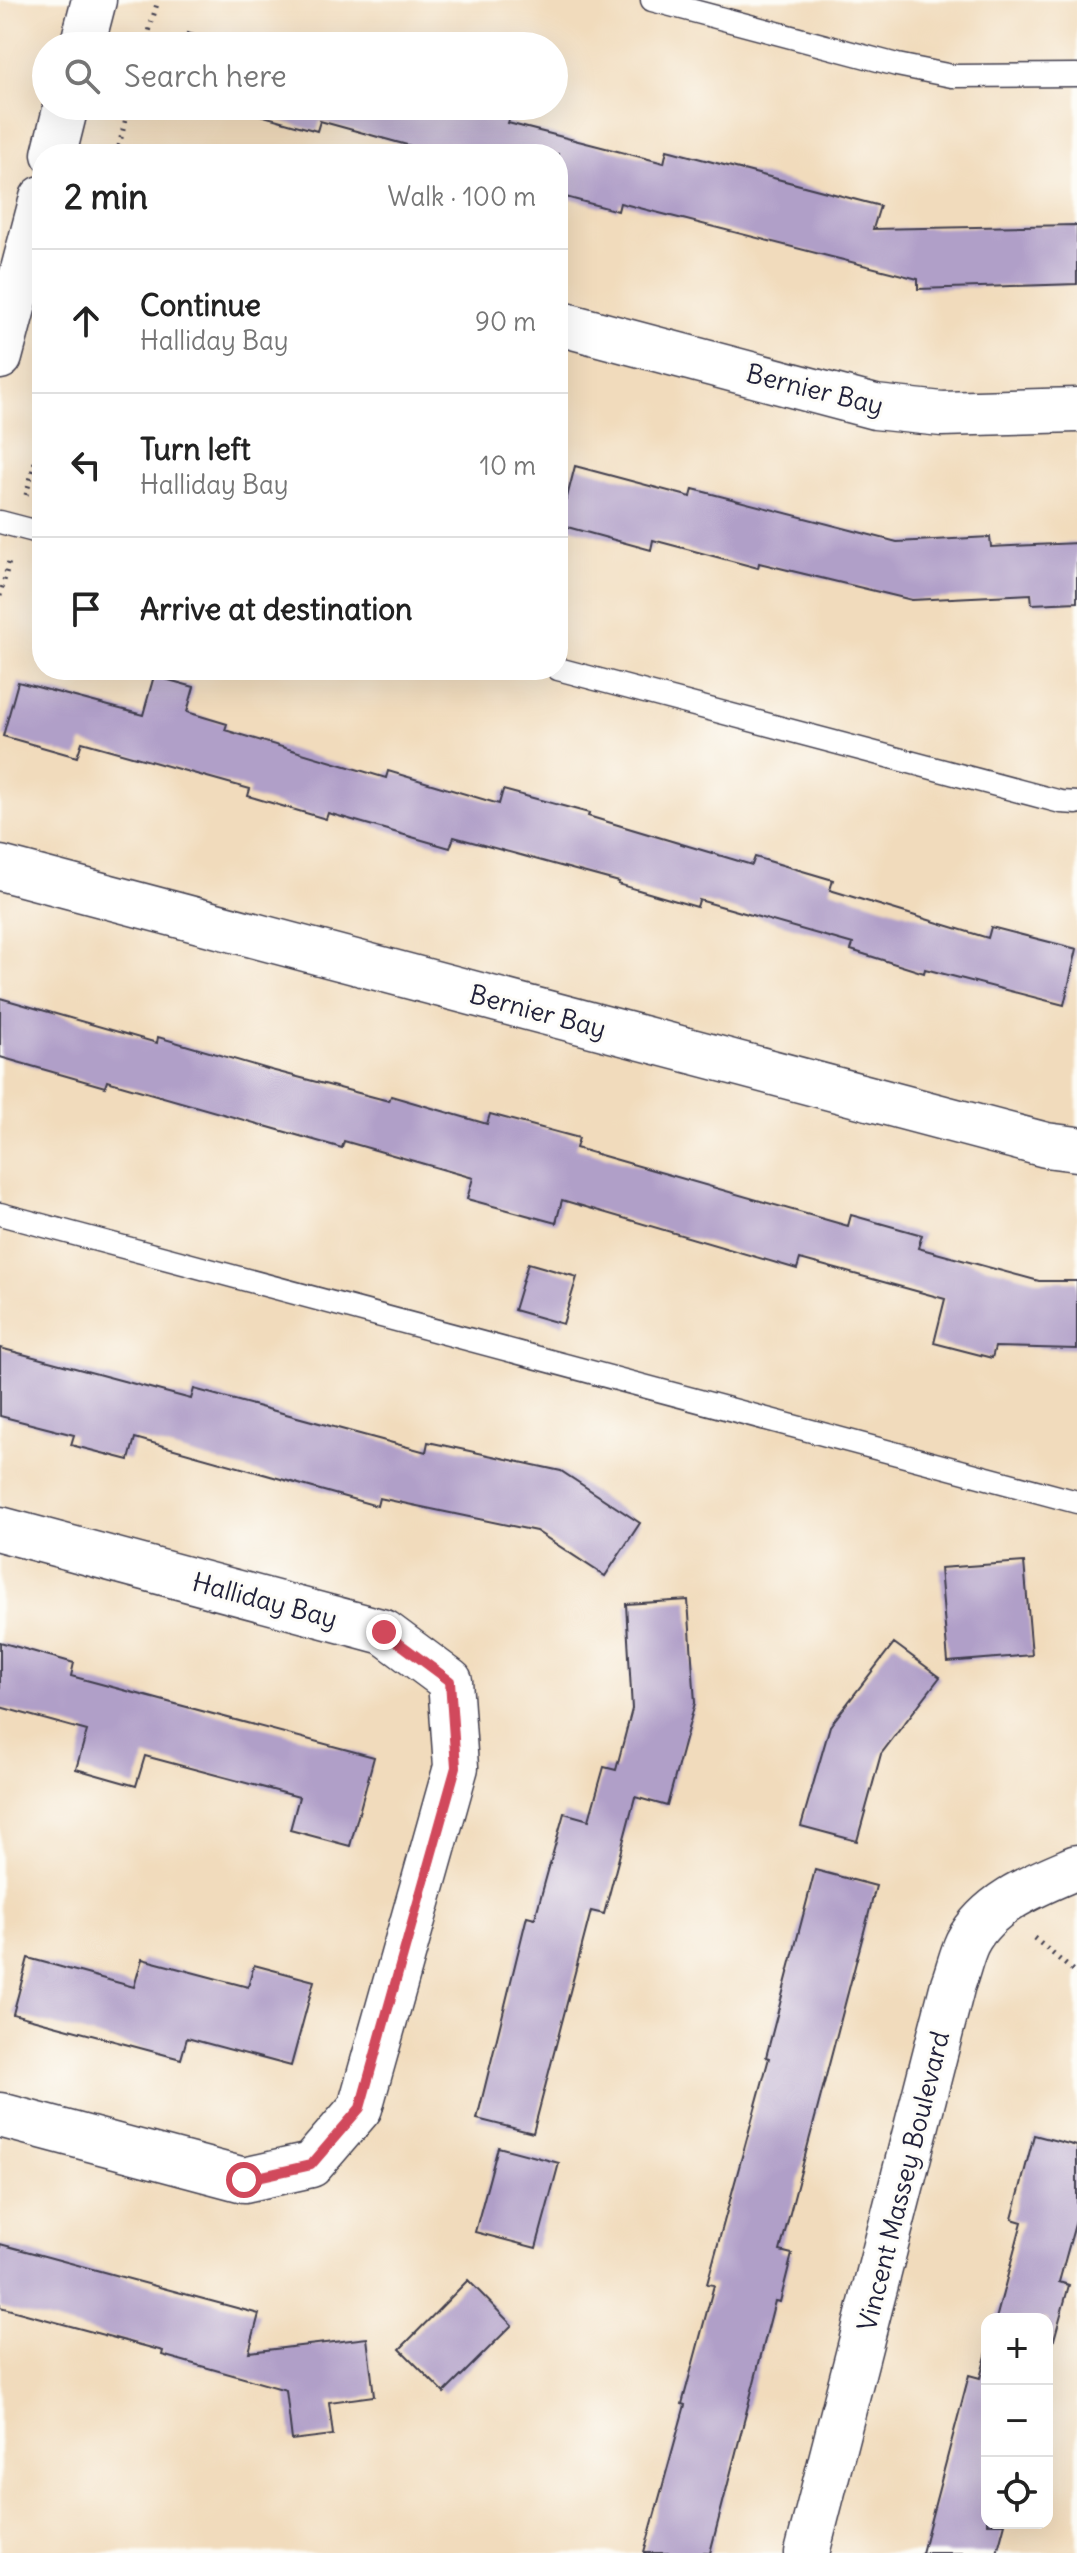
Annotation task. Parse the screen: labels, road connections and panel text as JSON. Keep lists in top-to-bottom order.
{
  "streets": {
    "street": ["Bernier Bay", "Halliday Bay", "Vincent Massey Boulevard"]
  },
  "page": {
    "search": "Search here",
    "heading": ["2 min", "Walk · 100 m"],
    "list": [
      ["Continue", "Halliday Bay", "90 m"],
      ["Turn left", "Halliday Bay", "10 m"],
      "Arrive at destination"
    ],
    "map_buttons": ["+", "−"]
  }
}
